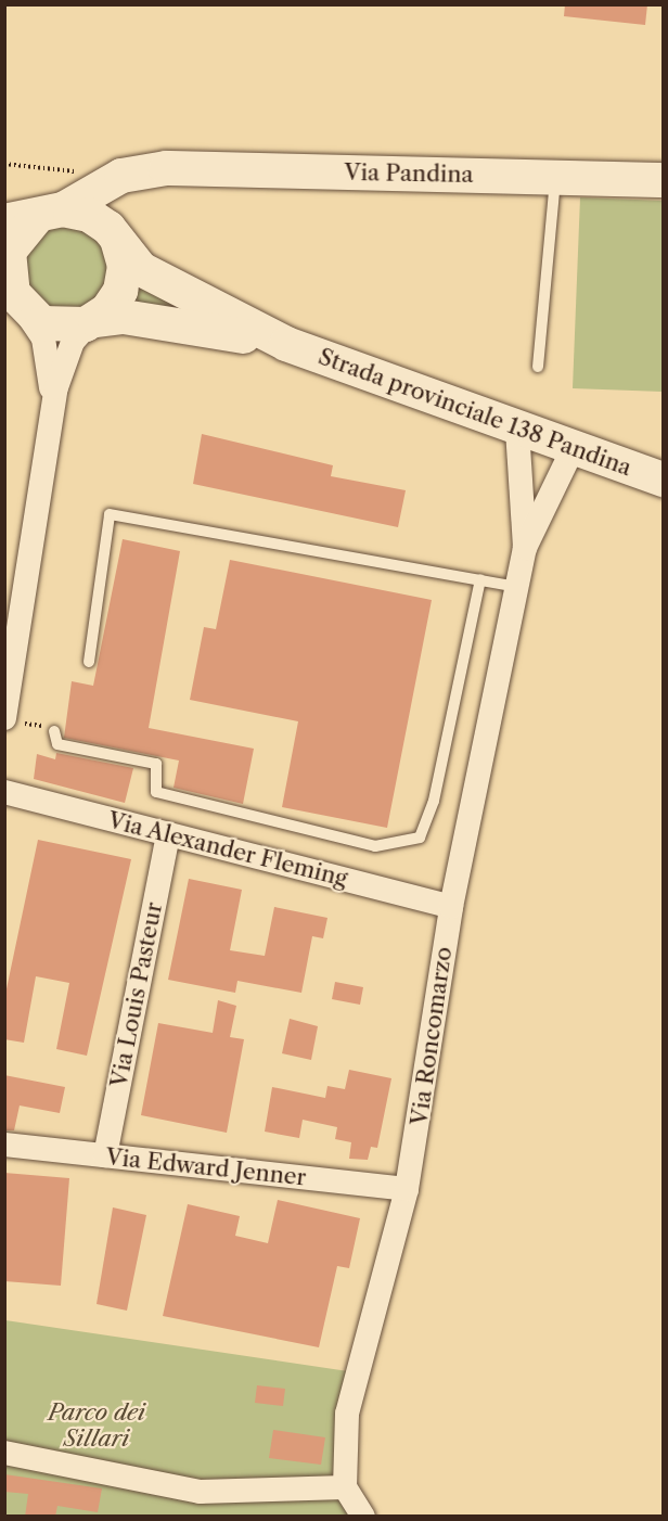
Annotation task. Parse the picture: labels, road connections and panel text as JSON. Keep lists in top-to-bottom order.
{
  "streets": {
    "street": [
      "Via Pandina",
      "Strada provinciale 138 Pandina",
      "Via Alexander Fleming",
      "Via Louis Pasteur",
      "Via Roncomarzo",
      "Via Edward Jenner"
    ]
  },
  "crossings": [
    ["Strada provinciale 138 Pandina", "Via Roncomarzo"],
    ["Via Alexander Fleming", "Via Louis Pasteur"],
    ["Via Alexander Fleming", "Via Roncomarzo"],
    ["Via Louis Pasteur", "Via Edward Jenner"],
    ["Via Roncomarzo", "Via Edward Jenner"]
  ],
  "parks": ["Parco dei Sillari"]
}
